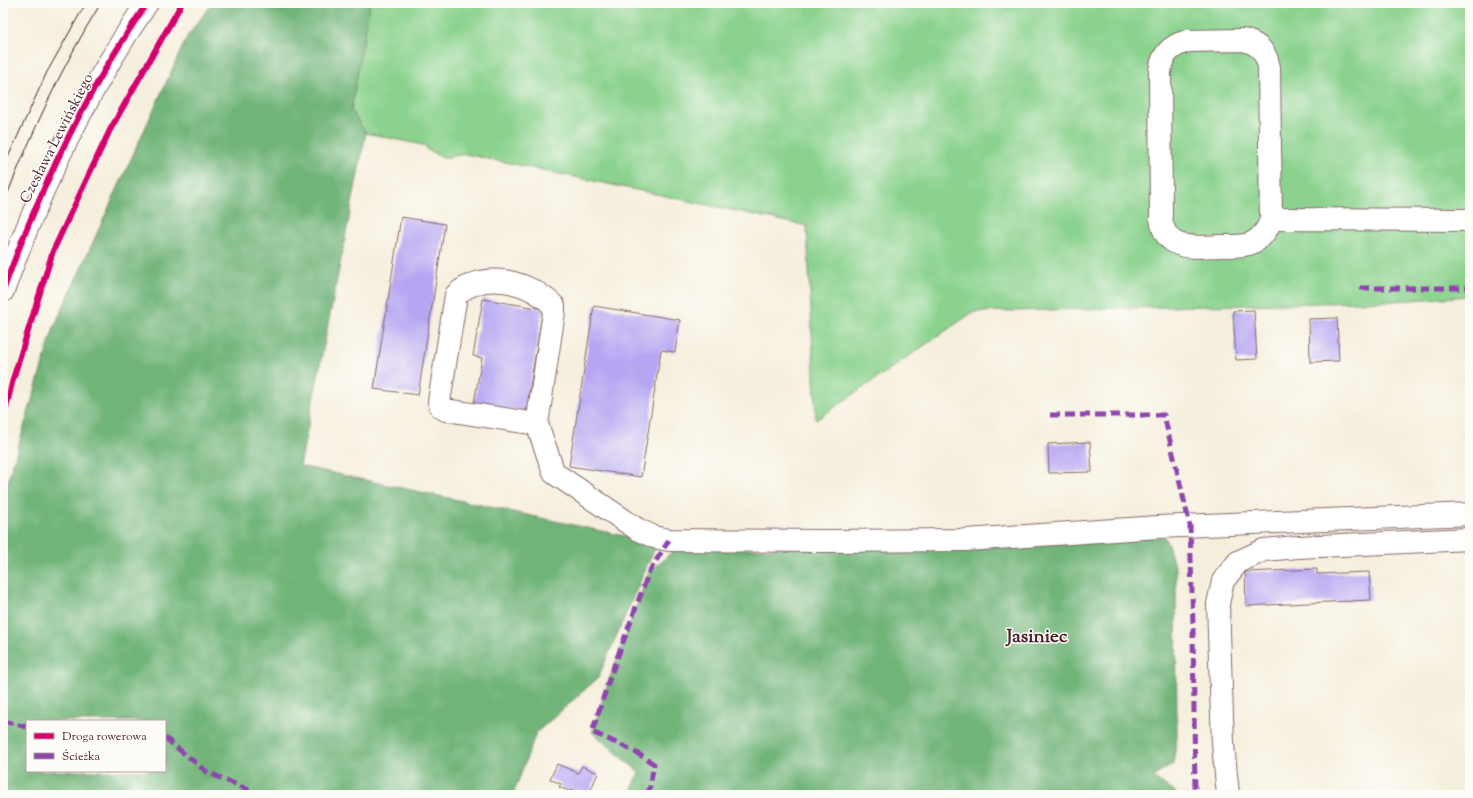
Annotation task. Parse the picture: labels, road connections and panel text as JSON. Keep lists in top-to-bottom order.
{
  "streets": {
    "street": ["Czesława Lewińskiego"]
  },
  "districts": ["Jasiniec"],
  "legend": ["Droga rowerowa", "Ścieżka"]
}
